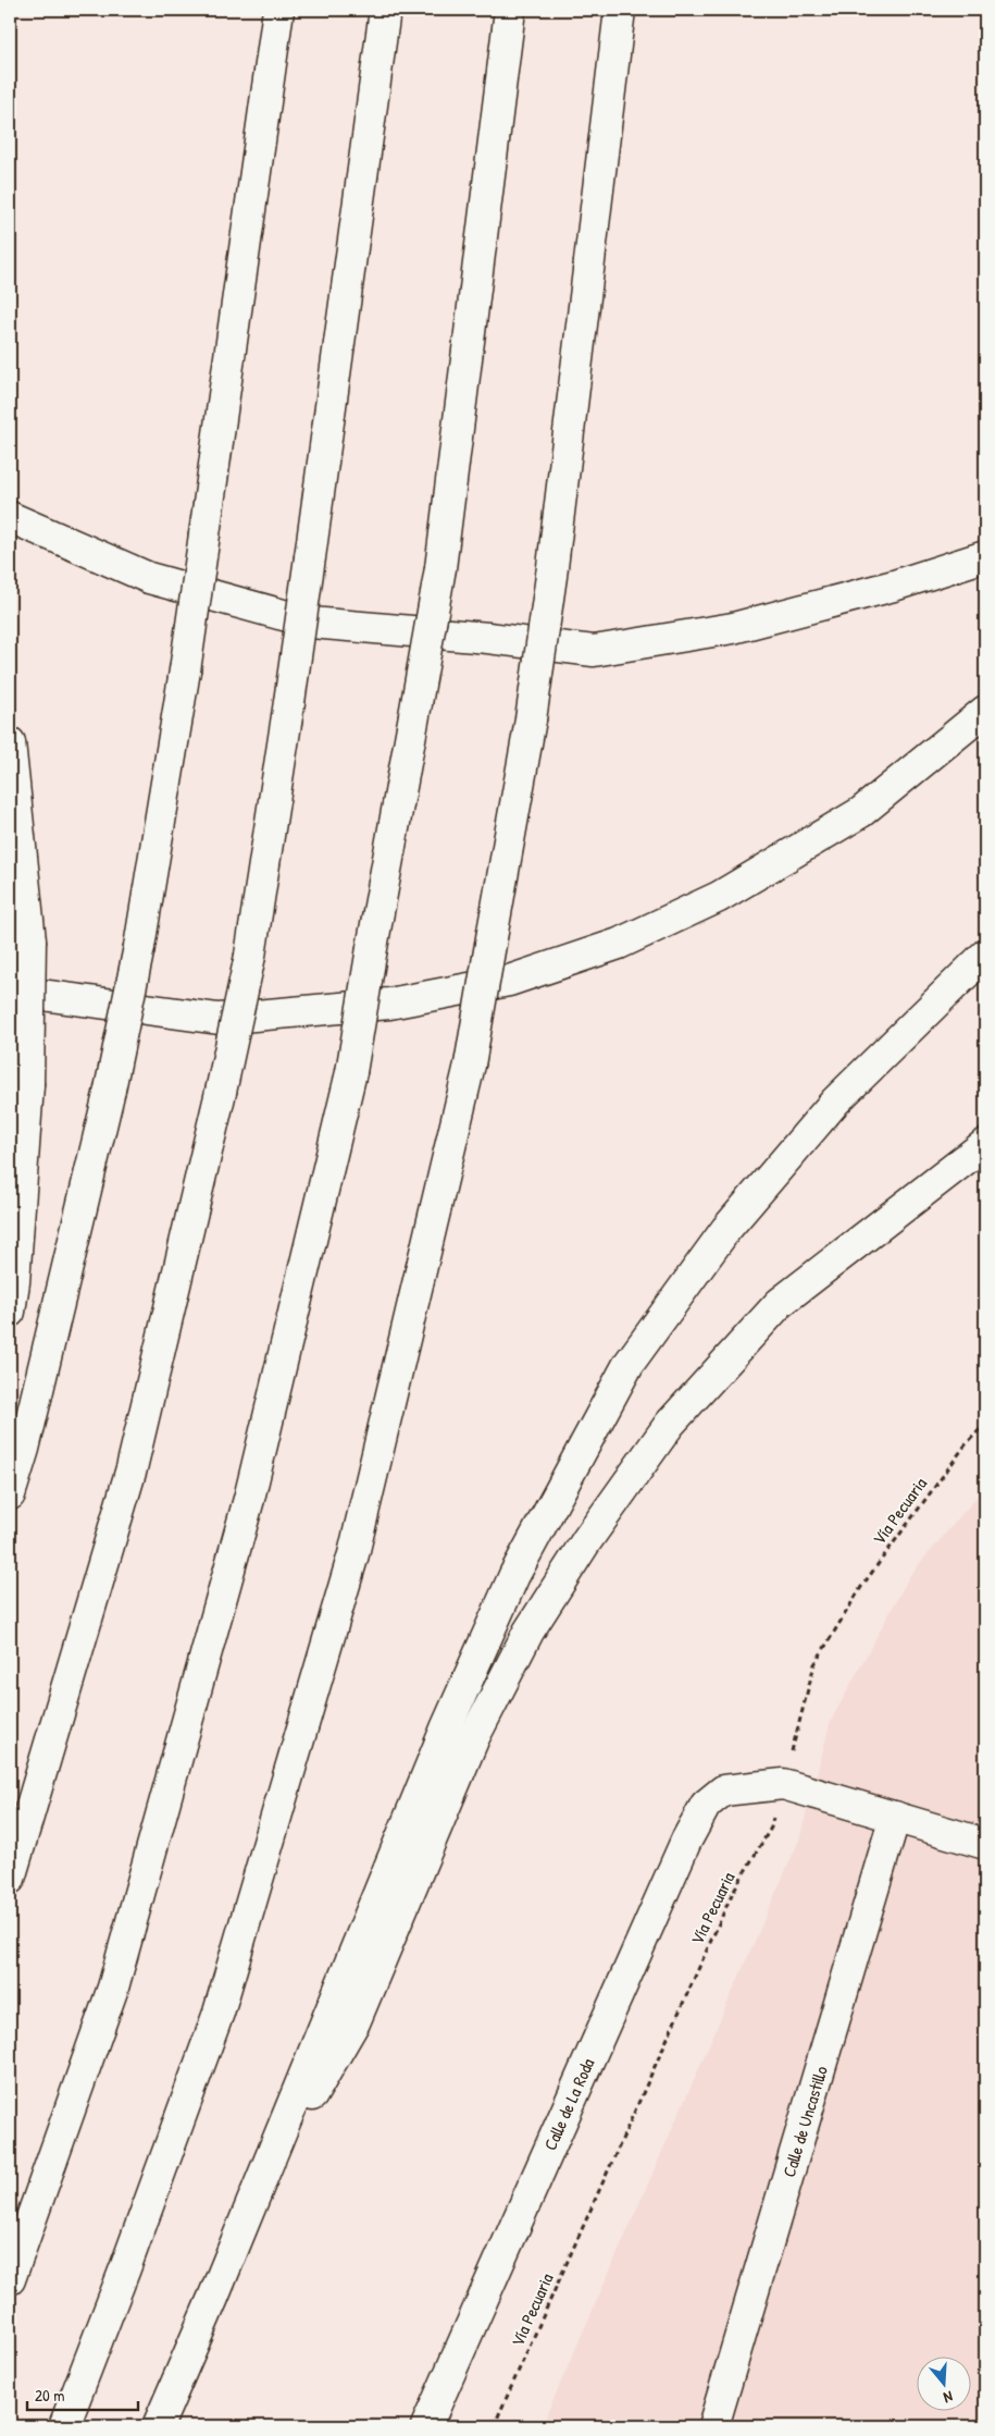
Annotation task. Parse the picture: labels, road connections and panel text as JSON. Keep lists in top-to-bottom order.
{
  "streets": {
    "main road": ["Calle de La Roda", "Calle de Uncastillo"],
    "path": ["Vía Pecuaria"]
  },
  "crossings": [
    ["Vía Pecuaria", "Calle de La Roda"]
  ],
  "scale_bar": "20 m",
  "north": "bottom"
}
